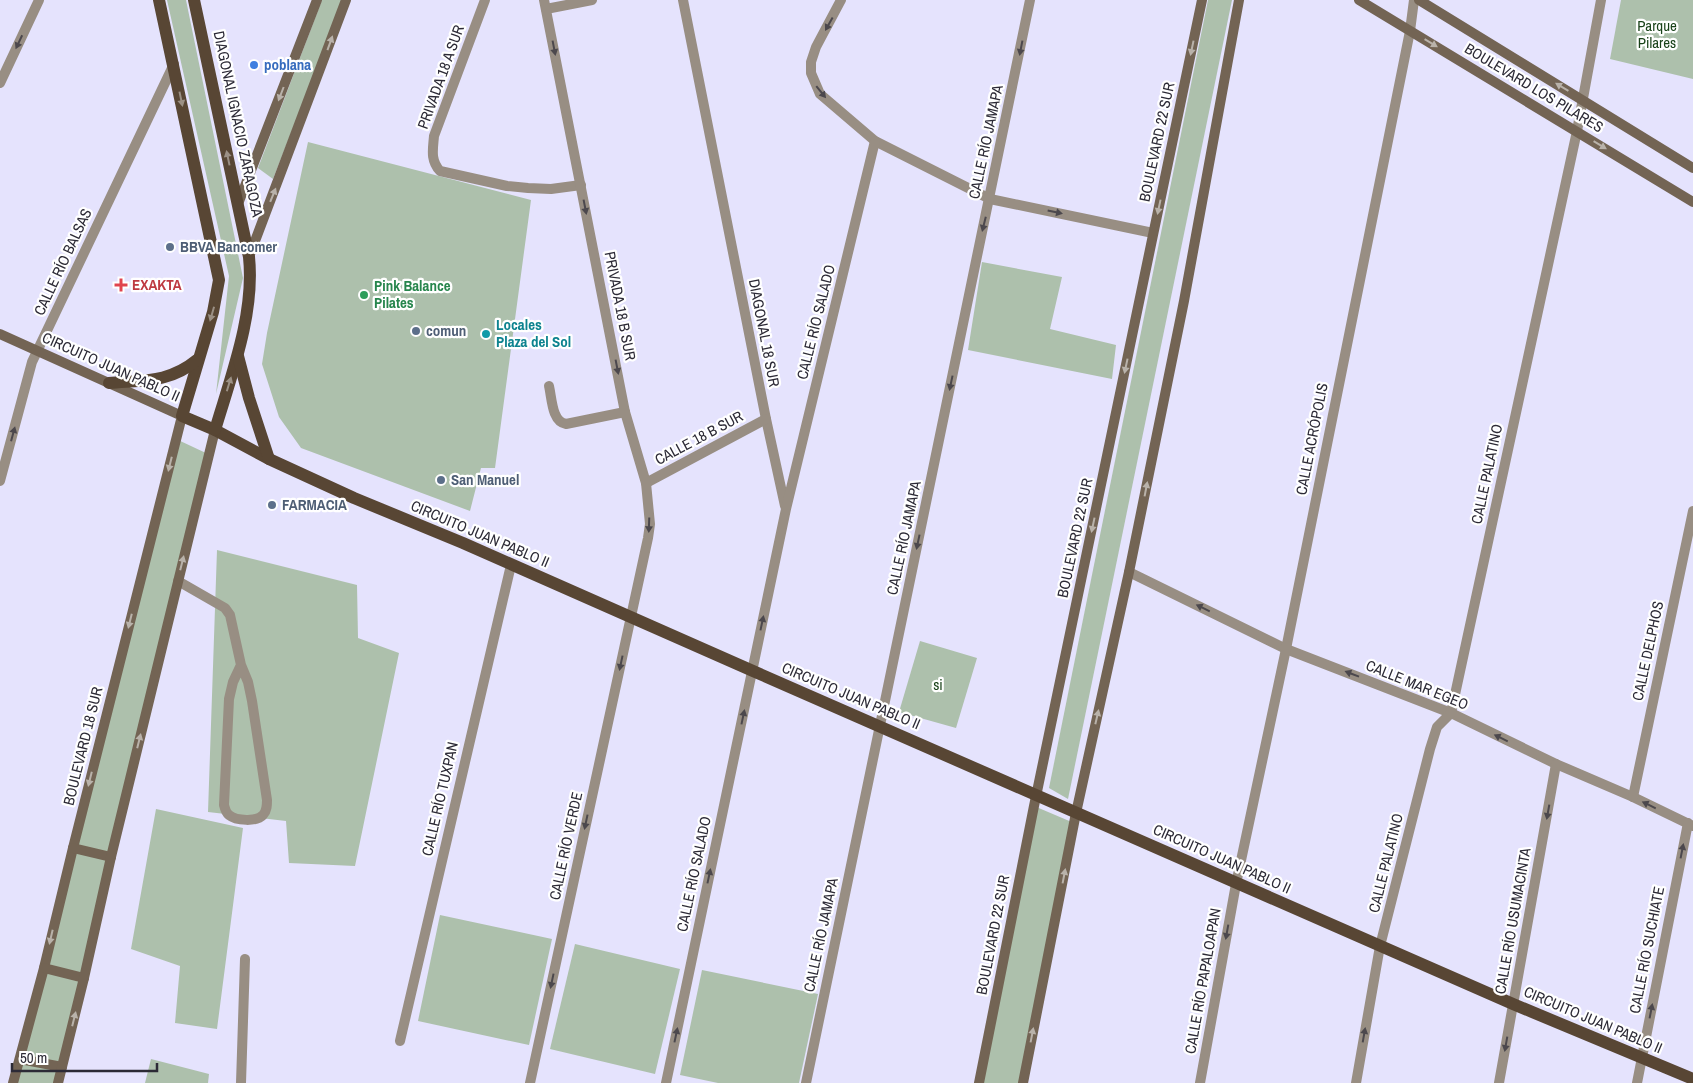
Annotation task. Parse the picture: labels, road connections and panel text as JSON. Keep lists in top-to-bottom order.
{
  "streets": {
    "main road": ["DIAGONAL IGNACIO ZARAGOZA", "CIRCUITO JUAN PABLO II"],
    "street": [
      "PRIVADA 18 A SUR",
      "BOULEVARD LOS PILARES",
      "CALLE RÍO JAMAPA",
      "BOULEVARD 22 SUR",
      "CALLE RÍO BALSAS",
      "PRIVADA 18 B SUR",
      "CALLE RÍO SALADO",
      "DIAGONAL 18 SUR",
      "CALLE 18 B SUR",
      "CALLE ACRÓPOLIS",
      "CALLE PALATINO",
      "CALLE DELPHOS",
      "CALLE MAR EGEO",
      "BOULEVARD 18 SUR",
      "CALLE RÍO TUXPAN",
      "CALLE RÍO VERDE",
      "CALLE RÍO USUMACINTA",
      "CALLE RÍO SUCHIATE",
      "CALLE RÍO PAPALOAPAN"
    ]
  },
  "crossings": [
    ["PRIVADA 18 A SUR", "PRIVADA 18 B SUR"],
    ["BOULEVARD LOS PILARES", "CALLE ACRÓPOLIS"],
    ["BOULEVARD LOS PILARES", "CALLE PALATINO"],
    ["DIAGONAL IGNACIO ZARAGOZA", "CIRCUITO JUAN PABLO II"],
    ["CALLE RÍO JAMAPA", "CIRCUITO JUAN PABLO II"],
    ["BOULEVARD 22 SUR", "CIRCUITO JUAN PABLO II"],
    ["CALLE RÍO BALSAS", "CIRCUITO JUAN PABLO II"],
    ["PRIVADA 18 B SUR", "CIRCUITO JUAN PABLO II"],
    ["PRIVADA 18 B SUR", "CALLE 18 B SUR"],
    ["PRIVADA 18 B SUR", "CALLE RÍO VERDE"],
    ["CALLE RÍO SALADO", "DIAGONAL 18 SUR"],
    ["CALLE RÍO SALADO", "CIRCUITO JUAN PABLO II"],
    ["DIAGONAL 18 SUR", "CIRCUITO JUAN PABLO II"],
    ["DIAGONAL 18 SUR", "CALLE 18 B SUR"],
    ["CIRCUITO JUAN PABLO II", "CALLE ACRÓPOLIS"],
    ["CIRCUITO JUAN PABLO II", "CALLE PALATINO"],
    ["CIRCUITO JUAN PABLO II", "BOULEVARD 18 SUR"],
    ["CIRCUITO JUAN PABLO II", "CALLE RÍO TUXPAN"],
    ["CIRCUITO JUAN PABLO II", "CALLE RÍO VERDE"],
    ["CIRCUITO JUAN PABLO II", "CALLE RÍO USUMACINTA"],
    ["CIRCUITO JUAN PABLO II", "CALLE RÍO SUCHIATE"],
    ["CIRCUITO JUAN PABLO II", "CALLE RÍO PAPALOAPAN"],
    ["CALLE ACRÓPOLIS", "CALLE MAR EGEO"],
    ["CALLE ACRÓPOLIS", "CALLE RÍO PAPALOAPAN"],
    ["CALLE PALATINO", "CALLE MAR EGEO"],
    ["CALLE DELPHOS", "CALLE MAR EGEO"],
    ["CALLE MAR EGEO", "CALLE RÍO USUMACINTA"],
    ["CALLE MAR EGEO", "CALLE RÍO SUCHIATE"]
  ],
  "one_way": [
    "CALLE RÍO JAMAPA",
    "PRIVADA 18 B SUR",
    "CALLE RÍO SALADO",
    "CALLE MAR EGEO",
    "CALLE RÍO VERDE",
    "CALLE RÍO USUMACINTA",
    "CALLE RÍO SUCHIATE",
    "CALLE RÍO PAPALOAPAN"
  ],
  "parks": ["Parque Pilares", "si"],
  "places": {
    "other": [
      "poblana",
      "BBVA Bancomer",
      "Pink Balance Pilates",
      "comun",
      "Locales Plaza del Sol",
      "San Manuel",
      "FARMACIA"
    ],
    "health": ["EXAKTA"]
  },
  "scale_bar": "50 m"
}
